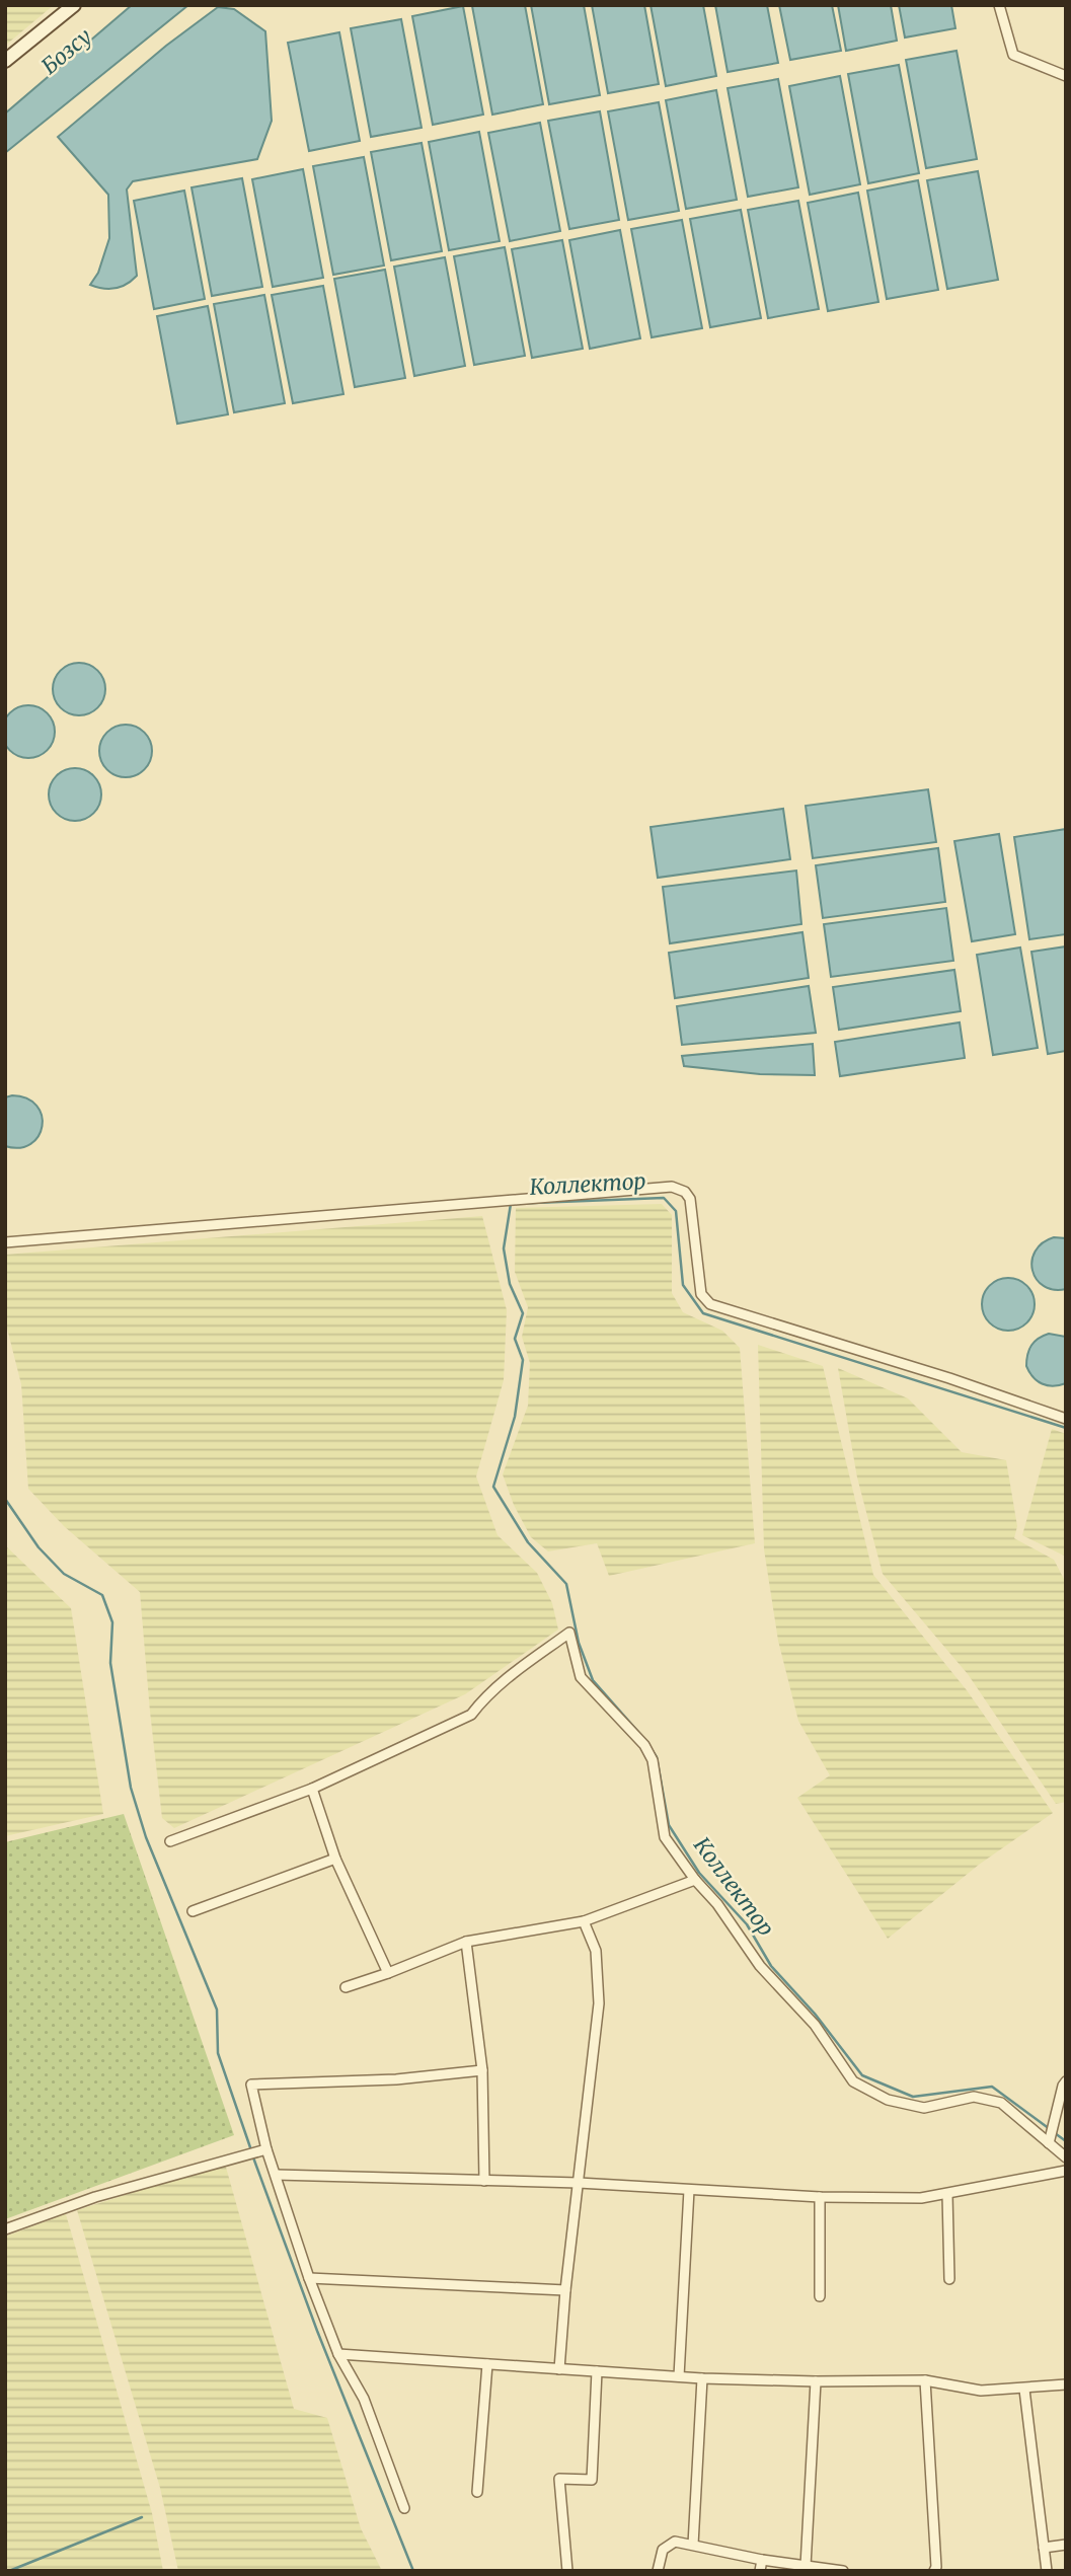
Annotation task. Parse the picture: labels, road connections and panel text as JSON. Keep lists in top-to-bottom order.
{
  "water": ["Бозсу", "Коллектор"]
}
